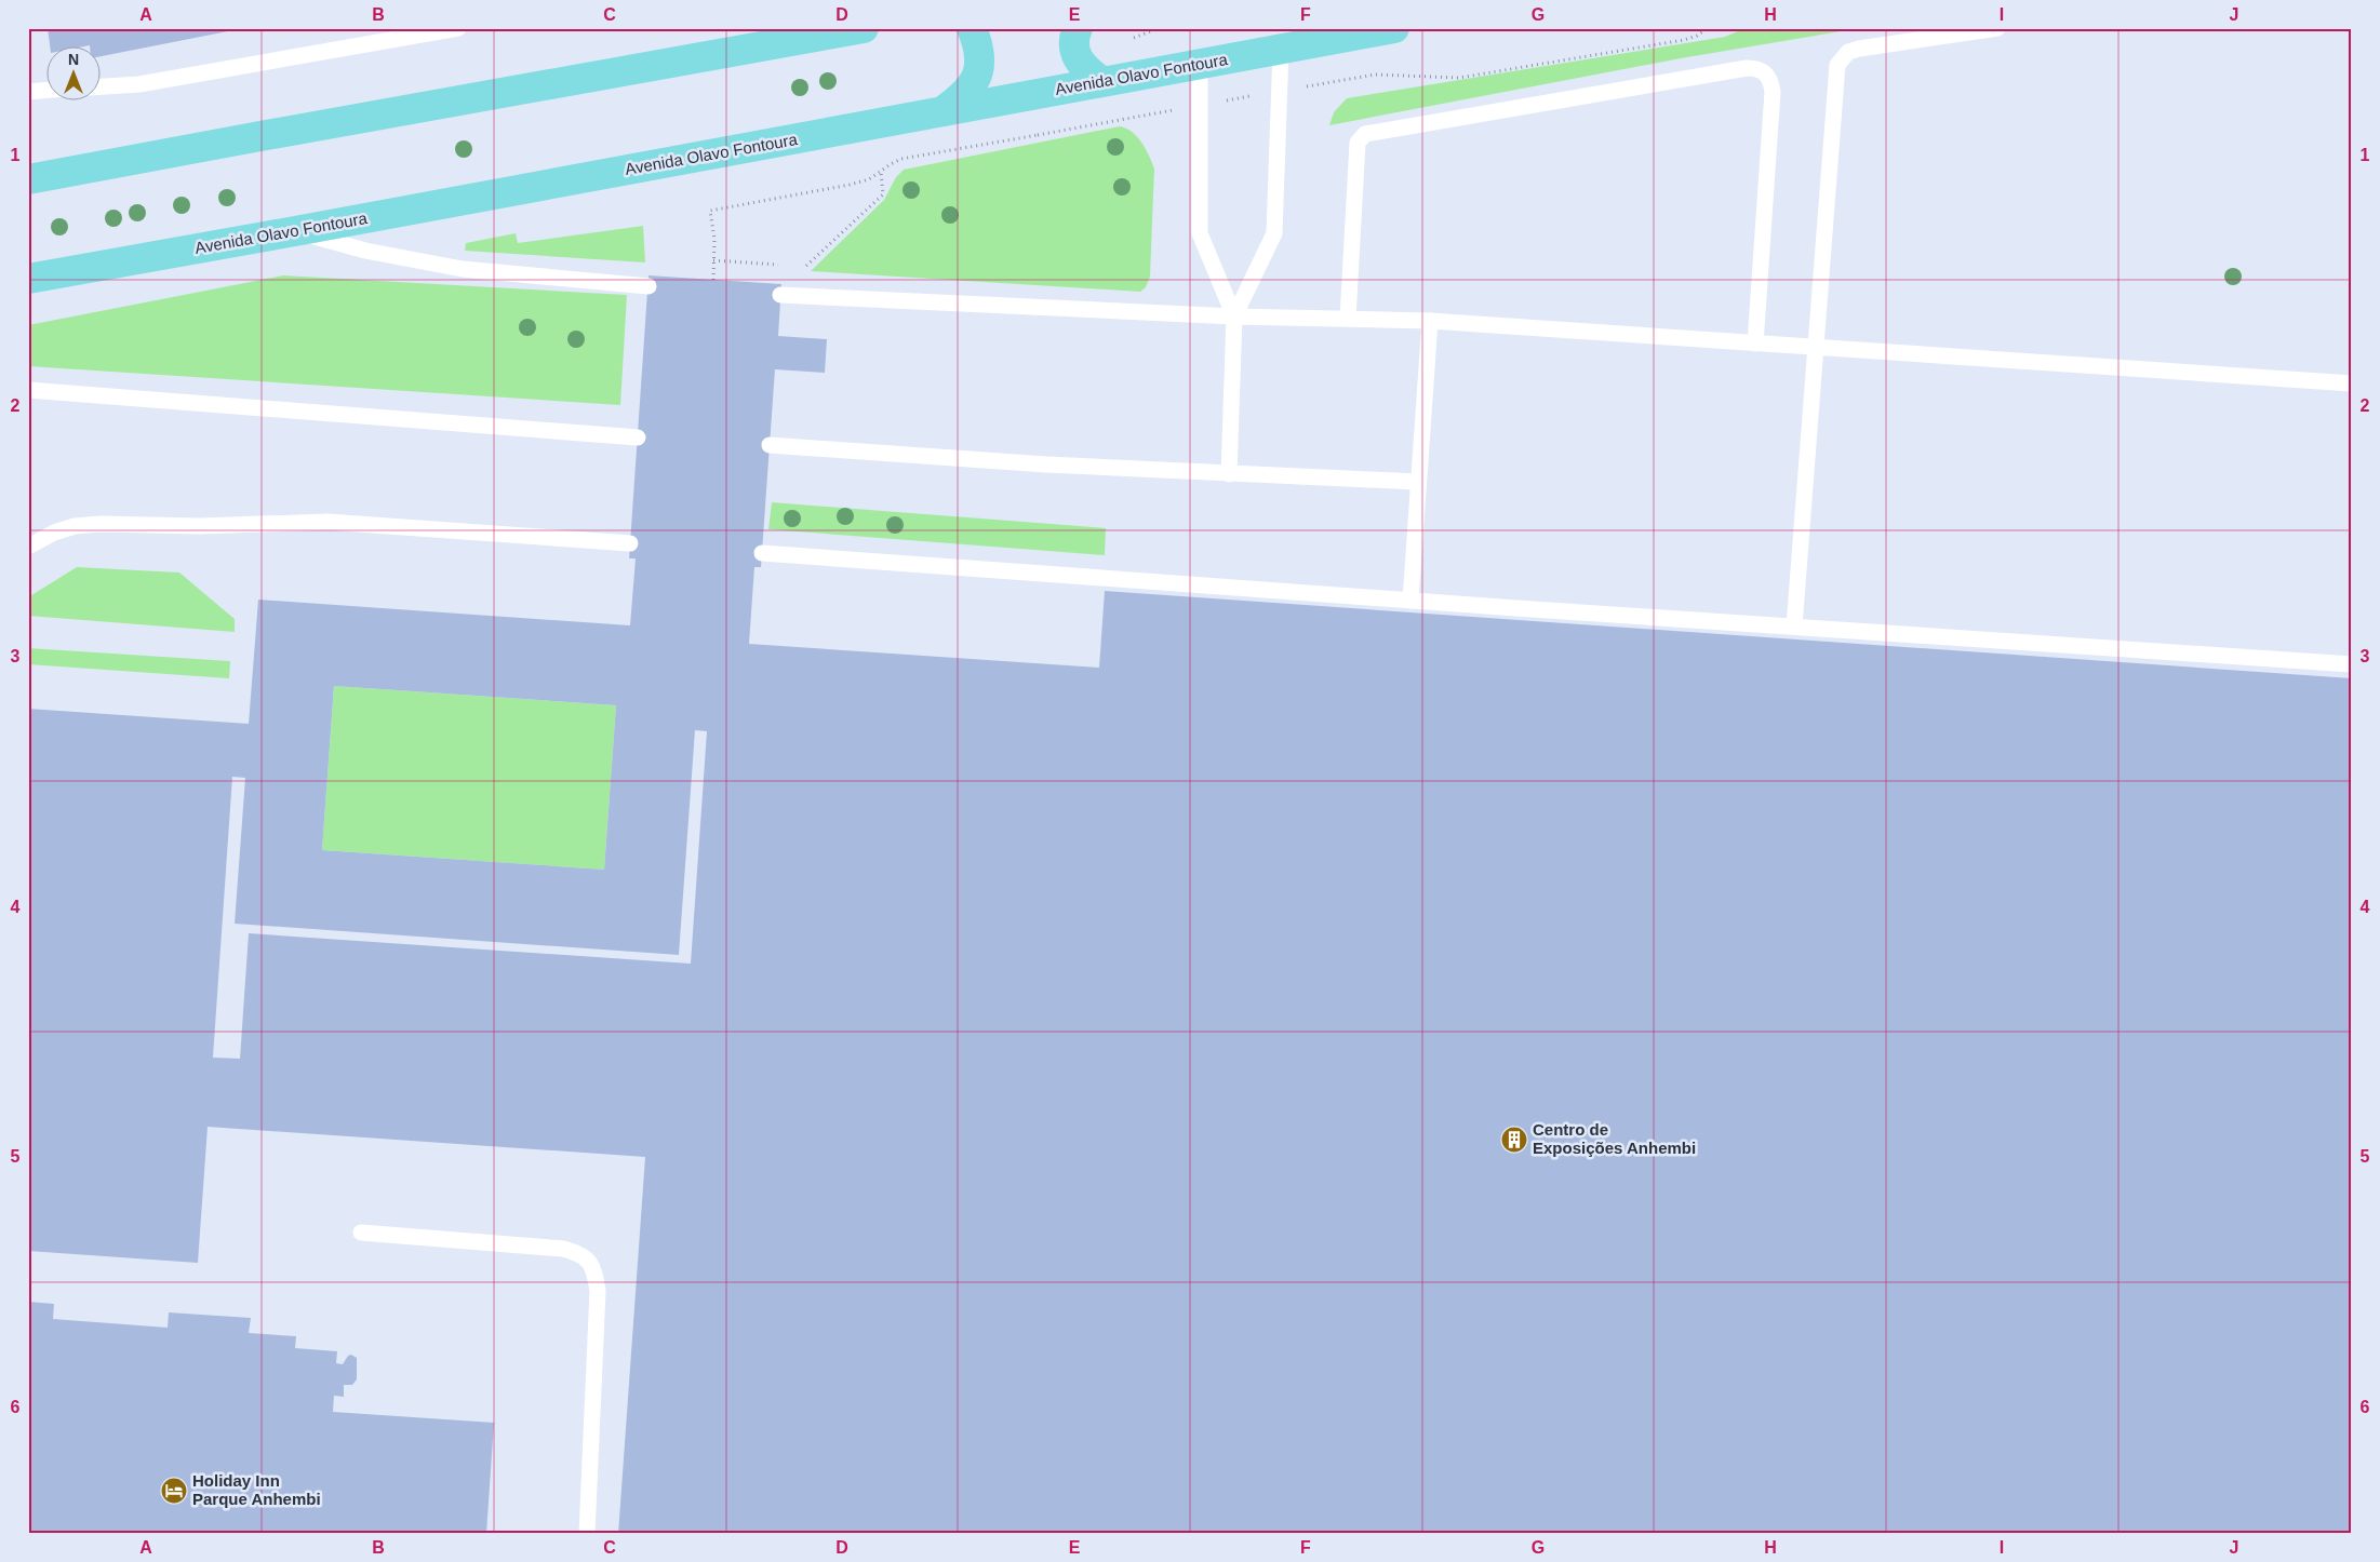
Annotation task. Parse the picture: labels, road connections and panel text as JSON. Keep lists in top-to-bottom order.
{
  "streets": {
    "main road": ["Avenida Olavo Fontoura"]
  },
  "places": {
    "building": ["Centro de Exposições Anhembi"],
    "hotel": ["Holiday Inn Parque Anhembi"]
  },
  "north": "top",
  "grid": {
    "columns": [
      "A",
      "B",
      "C",
      "D",
      "E",
      "F",
      "G",
      "H",
      "I",
      "J"
    ],
    "rows": [
      "1",
      "2",
      "3",
      "4",
      "5",
      "6"
    ]
  }
}
